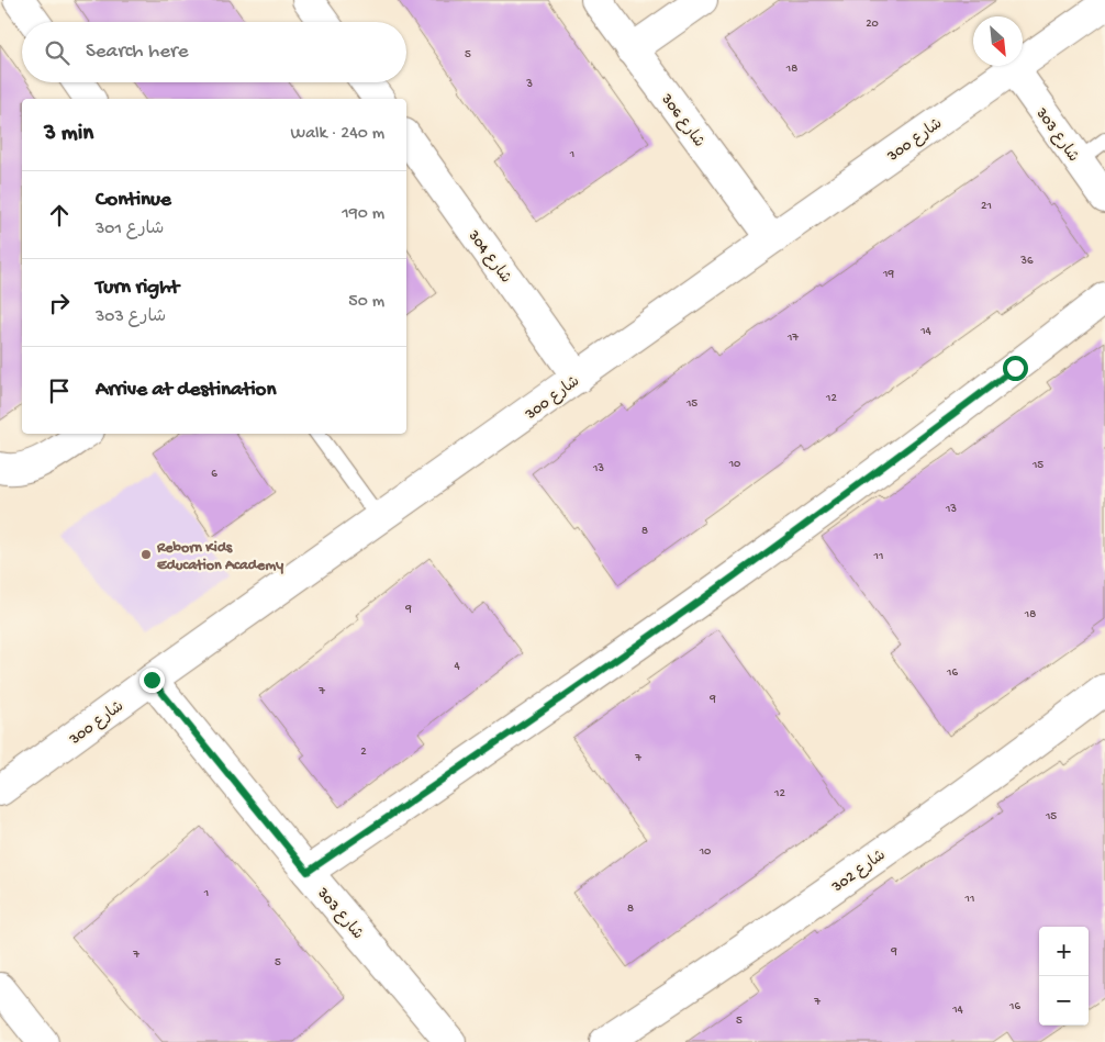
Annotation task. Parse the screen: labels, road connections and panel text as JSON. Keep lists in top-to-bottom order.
{
  "streets": {
    "street": [
      "شارع 306",
      "شارع 303",
      "شارع 300",
      "شارع 304",
      "شارع 302"
    ]
  },
  "crossings": [
    ["شارع 306", "شارع 300"],
    ["شارع 303", "شارع 300"],
    ["شارع 300", "شارع 304"]
  ],
  "places": ["Reborn Kids Education Academy"],
  "house_numbers": [
    "20",
    "5",
    "18",
    "3",
    "1",
    "21",
    "36",
    "19",
    "14",
    "17",
    "12",
    "15",
    "10",
    "15",
    "13",
    "6",
    "13",
    "8",
    "11",
    "9",
    "18",
    "4",
    "16",
    "7",
    "9",
    "2",
    "7",
    "12",
    "15",
    "10",
    "1",
    "11",
    "8",
    "9",
    "7",
    "5",
    "7",
    "16",
    "14",
    "5"
  ],
  "north": "bottom right",
  "page": {
    "search": "Search here",
    "heading": ["3 min", "Walk · 240 m"],
    "list": [
      ["Continue", "شارع 301", "190 m"],
      ["Turn right", "شارع 303", "50 m"],
      "Arrive at destination"
    ],
    "map_buttons": ["+", "−"]
  }
}
